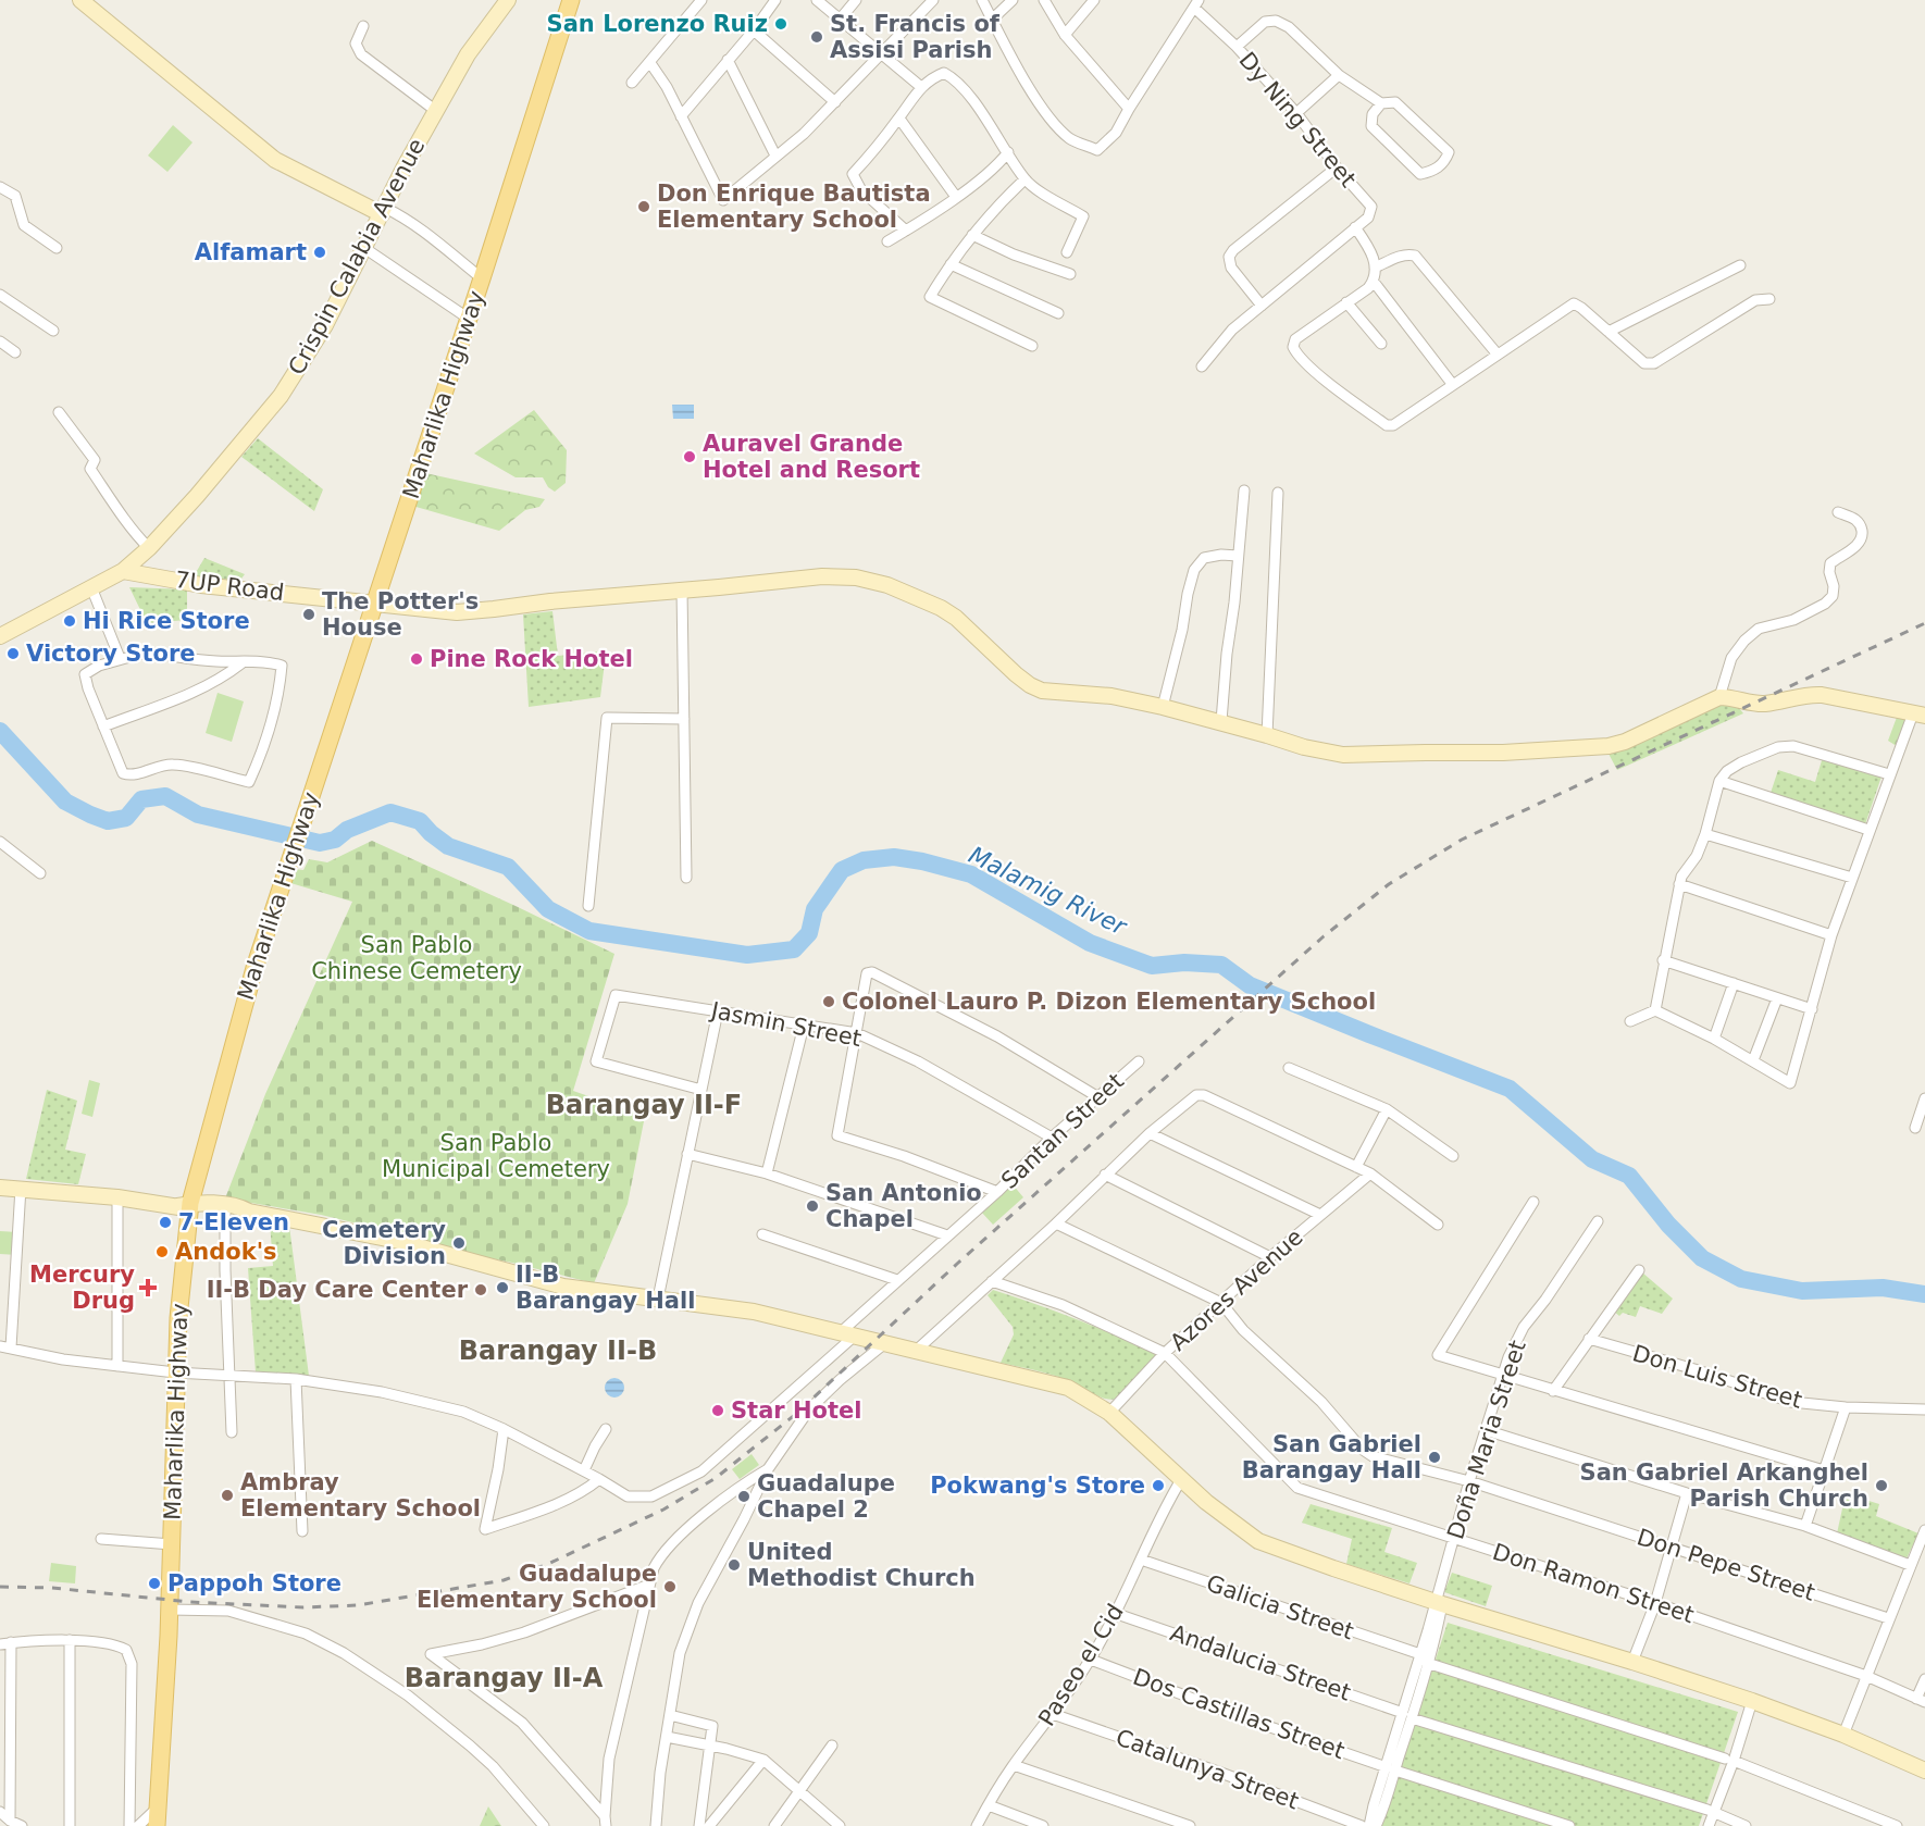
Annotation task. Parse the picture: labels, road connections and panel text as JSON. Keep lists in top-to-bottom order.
{
  "streets": {
    "main road": ["Maharlika Highway"],
    "street": [
      "Dy Ning Street",
      "Crispin Calabia Avenue",
      "7UP Road",
      "Jasmin Street",
      "Santan Street",
      "Azores Avenue",
      "Don Luis Street",
      "Doña Maria Street",
      "Don Pepe Street",
      "Don Ramon Street",
      "Galicia Street",
      "Andalucia Street",
      "Paseo el Cid",
      "Dos Castillas Street",
      "Catalunya Street"
    ]
  },
  "crossings": [
    ["Crispin Calabia Avenue", "7UP Road"],
    ["Maharlika Highway", "7UP Road"],
    ["Maharlika Highway", "Santan Street"],
    ["Jasmin Street", "Santan Street"],
    ["Azores Avenue", "Don Pepe Street"],
    ["Azores Avenue", "Don Ramon Street"],
    ["Doña Maria Street", "Don Pepe Street"],
    ["Doña Maria Street", "Don Ramon Street"],
    ["Galicia Street", "Paseo el Cid"],
    ["Andalucia Street", "Paseo el Cid"],
    ["Paseo el Cid", "Dos Castillas Street"],
    ["Paseo el Cid", "Catalunya Street"]
  ],
  "districts": ["Barangay II-F", "Barangay II-B", "Barangay II-A"],
  "water": ["Malamig River"],
  "parks": ["San Pablo Chinese Cemetery", "San Pablo Municipal Cemetery"],
  "places": {
    "other": [
      "San Lorenzo Ruiz",
      "St. Francis of Assisi Parish",
      "Don Enrique Bautista Elementary School",
      "Alfamart",
      "Auravel Grande Hotel and Resort",
      "The Potter's House",
      "Hi Rice Store",
      "Victory Store",
      "Pine Rock Hotel",
      "Colonel Lauro P. Dizon Elementary School",
      "San Antonio Chapel",
      "7-Eleven",
      "Cemetery Division",
      "Andok's",
      "II-B Barangay Hall",
      "II-B Day Care Center",
      "Star Hotel",
      "San Gabriel Barangay Hall",
      "Pokwang's Store",
      "San Gabriel Arkanghel Parish Church",
      "Ambray Elementary School",
      "Guadalupe Chapel 2",
      "United Methodist Church",
      "Pappoh Store",
      "Guadalupe Elementary School"
    ],
    "health": ["Mercury Drug"]
  }
}
